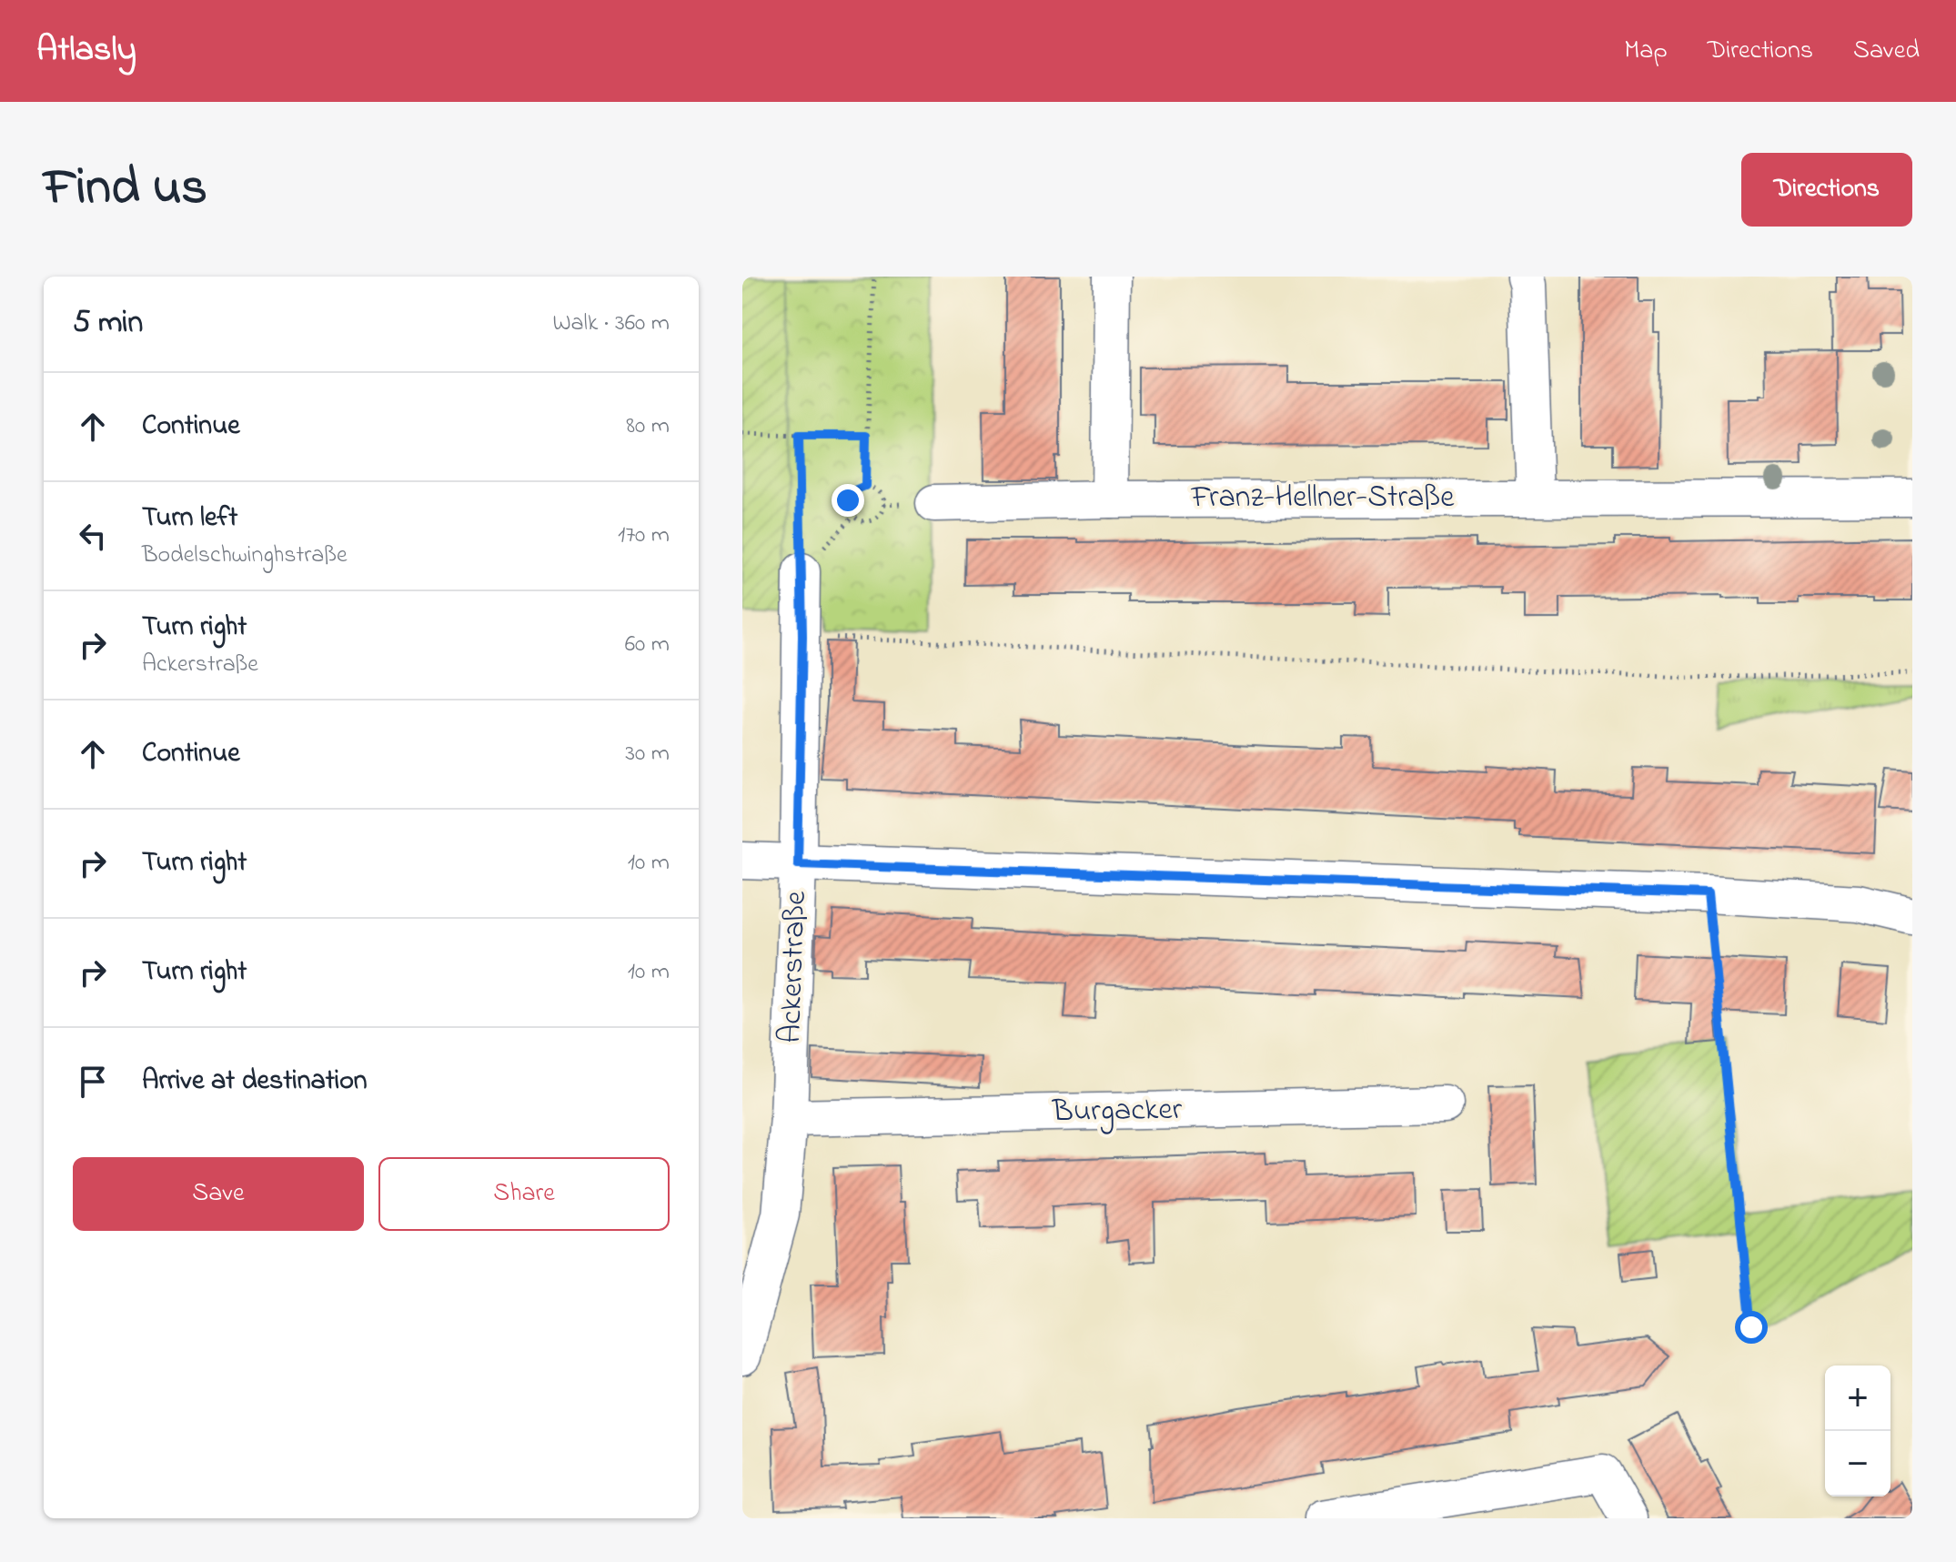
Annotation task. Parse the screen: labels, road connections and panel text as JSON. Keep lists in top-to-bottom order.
{
  "streets": {
    "street": ["Franz-Hellner-Straße", "Ackerstraße", "Burgacker"]
  },
  "crossings": [
    ["Ackerstraße", "Burgacker"]
  ],
  "page": {
    "header": "Atlasly",
    "nav": ["Map", "Directions", "Saved"],
    "title": "Find us",
    "buttons": [
      "Directions",
      ["Save", "Share"]
    ],
    "heading": ["5 min", "Walk · 360 m"],
    "list": [
      ["Continue", "80 m"],
      ["Turn left", "Bodelschwinghstraße", "170 m"],
      ["Turn right", "Ackerstraße", "60 m"],
      ["Continue", "30 m"],
      ["Turn right", "10 m"],
      ["Turn right", "10 m"],
      "Arrive at destination"
    ],
    "map_buttons": ["+", "−"]
  }
}
